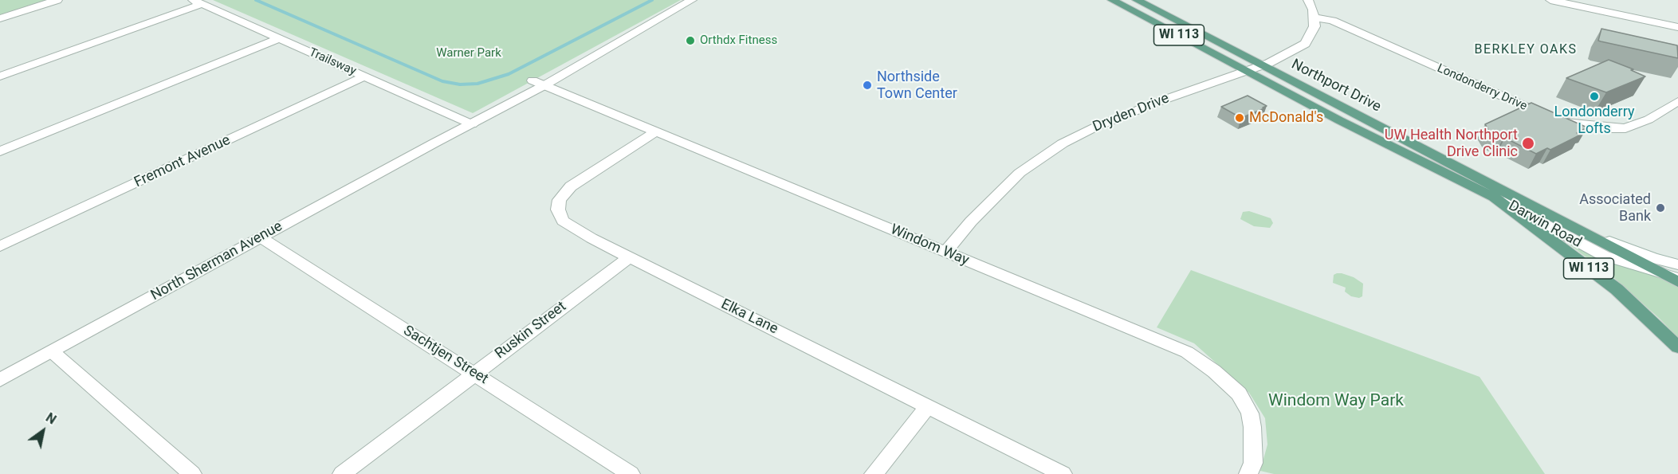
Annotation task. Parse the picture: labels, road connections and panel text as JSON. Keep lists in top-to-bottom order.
{
  "streets": {
    "main road": ["WI 113", "Northport Drive"],
    "street": [
      "Trailsway",
      "Londonderry Drive",
      "Dryden Drive",
      "Fremont Avenue",
      "Darwin Road",
      "Windom Way",
      "North Sherman Avenue",
      "Elka Lane",
      "Ruskin Street",
      "Sachtjen Street"
    ]
  },
  "crossings": [
    ["WI 113", "Northport Drive"],
    ["WI 113", "Darwin Road"],
    ["Trailsway", "Fremont Avenue"],
    ["Trailsway", "North Sherman Avenue"],
    ["Northport Drive", "Dryden Drive"],
    ["Northport Drive", "Darwin Road"],
    ["Londonderry Drive", "Dryden Drive"],
    ["Dryden Drive", "Windom Way"],
    ["Windom Way", "North Sherman Avenue"],
    ["Windom Way", "Elka Lane"],
    ["North Sherman Avenue", "Sachtjen Street"],
    ["Elka Lane", "Ruskin Street"],
    ["Ruskin Street", "Sachtjen Street"]
  ],
  "districts": ["BERKLEY OAKS"],
  "parks": ["Warner Park", "Windom Way Park"],
  "places": [
    "Orthdx Fitness",
    "Northside Town Center",
    "Londonderry Lofts",
    "McDonald's",
    "UW Health Northport Drive Clinic",
    "Associated Bank"
  ],
  "north": "top right"
}
